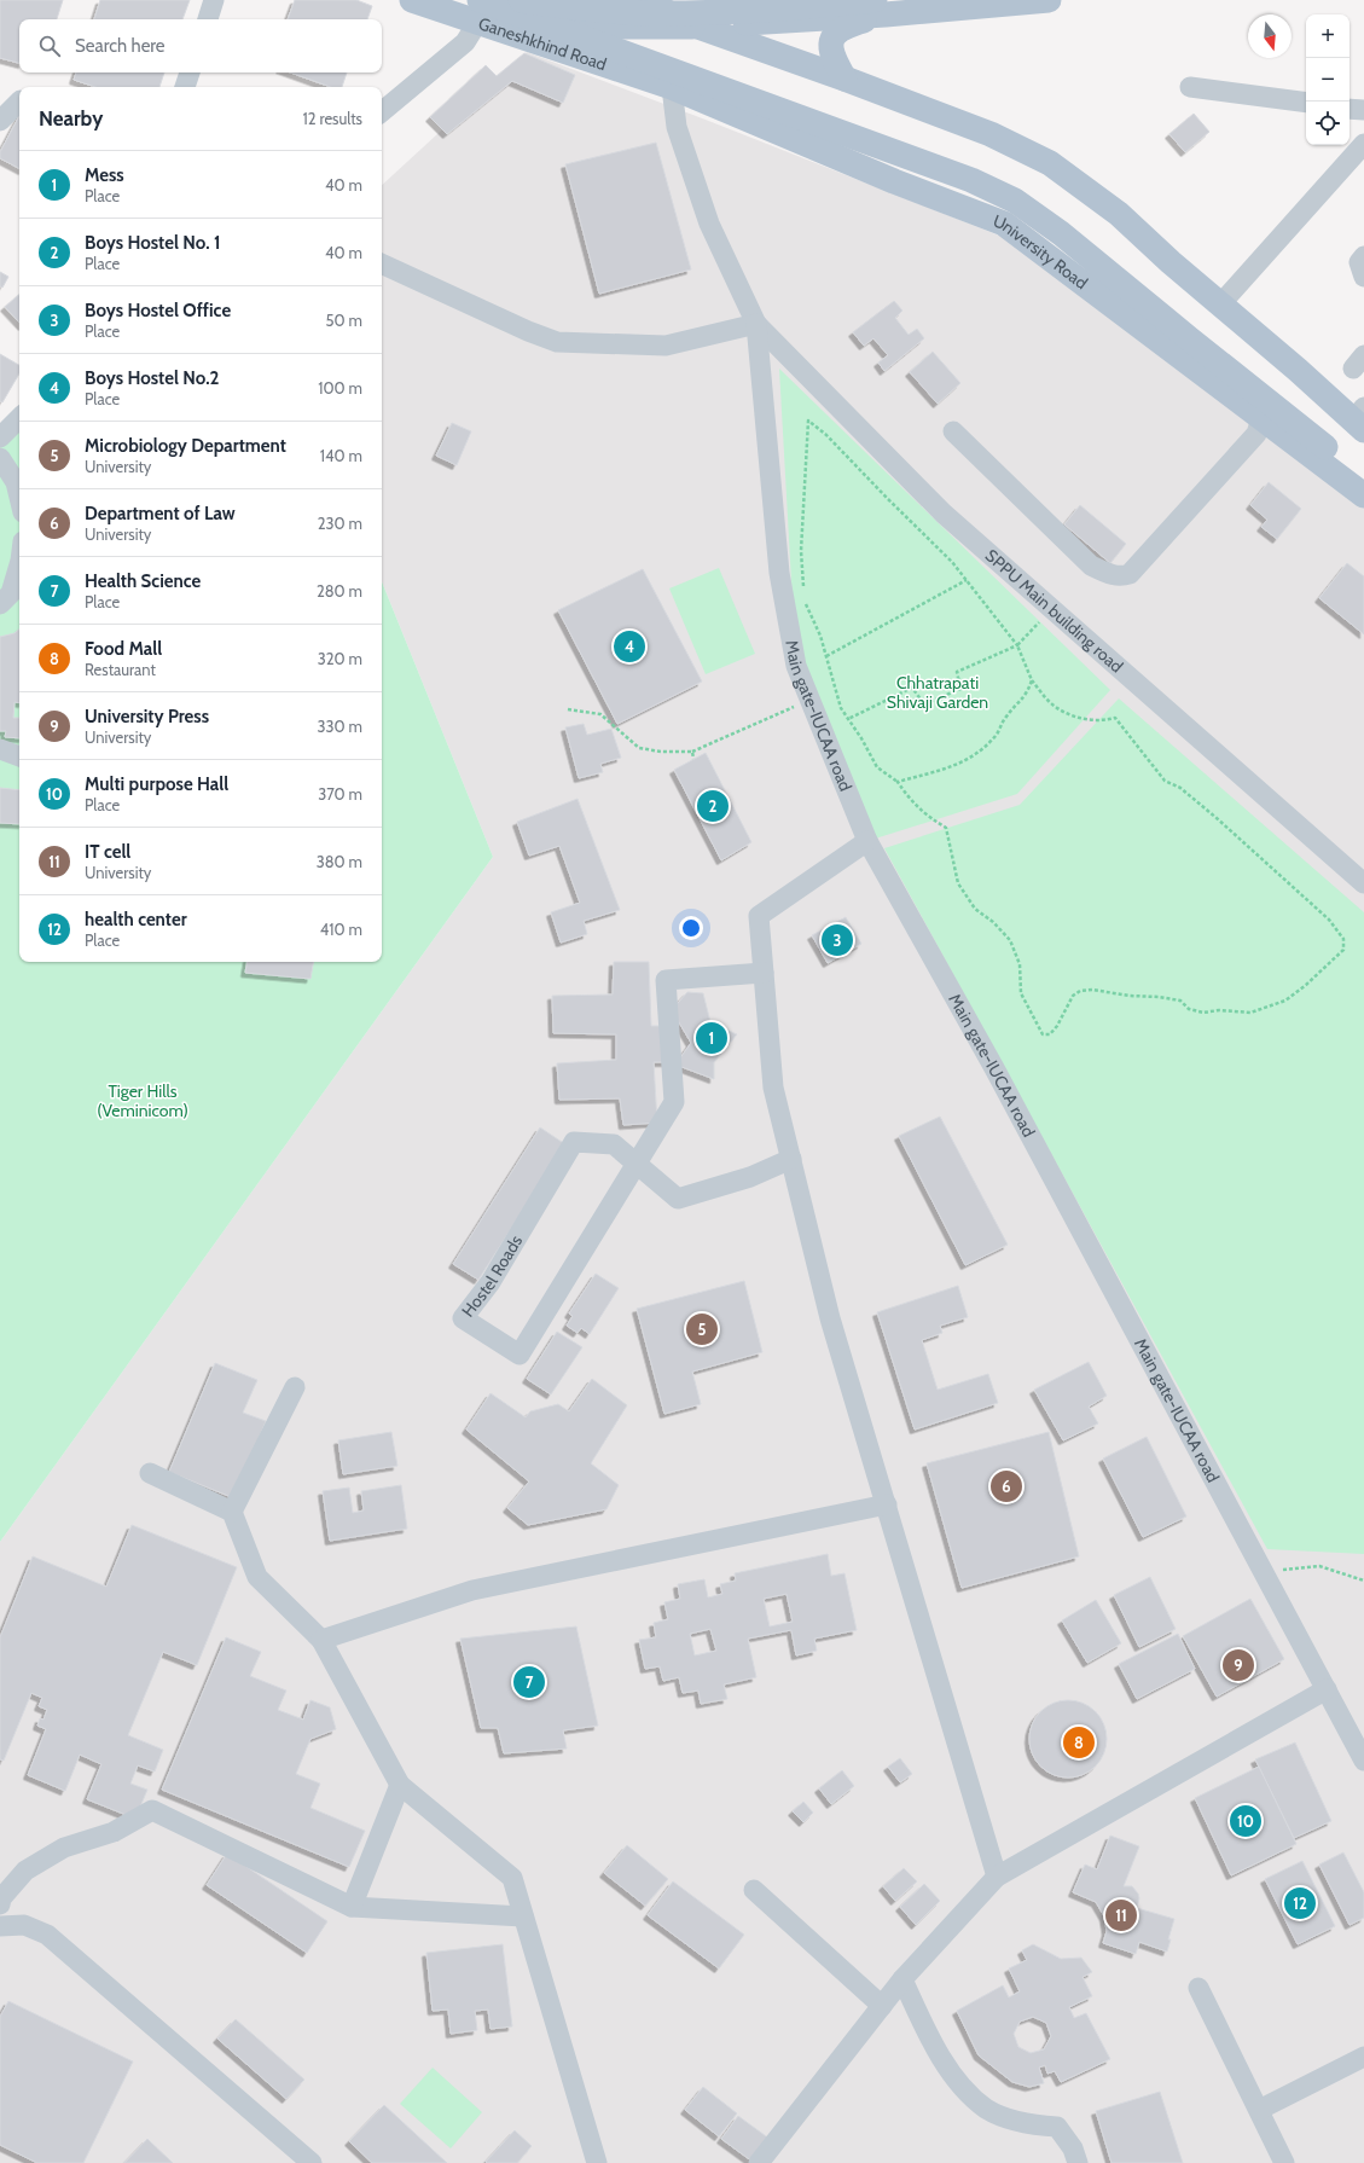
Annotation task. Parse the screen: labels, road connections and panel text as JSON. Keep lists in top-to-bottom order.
{
  "streets": {
    "main road": ["Ganeshkhind Road", "University Road"],
    "street": ["SPPU Main building road", "Main gate-IUCAA road", "Hostel Roads"]
  },
  "crossings": [
    ["Ganeshkhind Road", "University Road"],
    ["SPPU Main building road", "Main gate-IUCAA road"]
  ],
  "parks": ["Chhatrapati Shivaji Garden", "Tiger Hills (Veminicom)"],
  "north": "bottom",
  "page": {
    "map_buttons": ["+", "−"],
    "search": "Search here",
    "heading": ["Nearby", "12 results"],
    "list": [
      {
        "mark": "1",
        "name": "Mess",
        "note": "Place",
        "value": "40 m"
      },
      {
        "mark": "2",
        "name": "Boys Hostel No. 1",
        "note": "Place",
        "value": "40 m"
      },
      {
        "mark": "3",
        "name": "Boys Hostel Office",
        "note": "Place",
        "value": "50 m"
      },
      {
        "mark": "4",
        "name": "Boys Hostel No.2",
        "note": "Place",
        "value": "100 m"
      },
      {
        "mark": "5",
        "name": "Microbiology Department",
        "note": "University",
        "value": "140 m"
      },
      {
        "mark": "6",
        "name": "Department of Law",
        "note": "University",
        "value": "230 m"
      },
      {
        "mark": "7",
        "name": "Health Science",
        "note": "Place",
        "value": "280 m"
      },
      {
        "mark": "8",
        "name": "Food Mall",
        "note": "Restaurant",
        "value": "320 m"
      },
      {
        "mark": "9",
        "name": "University Press",
        "note": "University",
        "value": "330 m"
      },
      {
        "mark": "10",
        "name": "Multi purpose Hall",
        "note": "Place",
        "value": "370 m"
      },
      {
        "mark": "11",
        "name": "IT cell",
        "note": "University",
        "value": "380 m"
      },
      {
        "mark": "12",
        "name": "health center",
        "note": "Place",
        "value": "410 m"
      }
    ],
    "pins": [
      "4",
      "2",
      "3",
      "1",
      "5",
      "6",
      "9",
      "7",
      "8",
      "10",
      "12",
      "11"
    ]
  }
}
